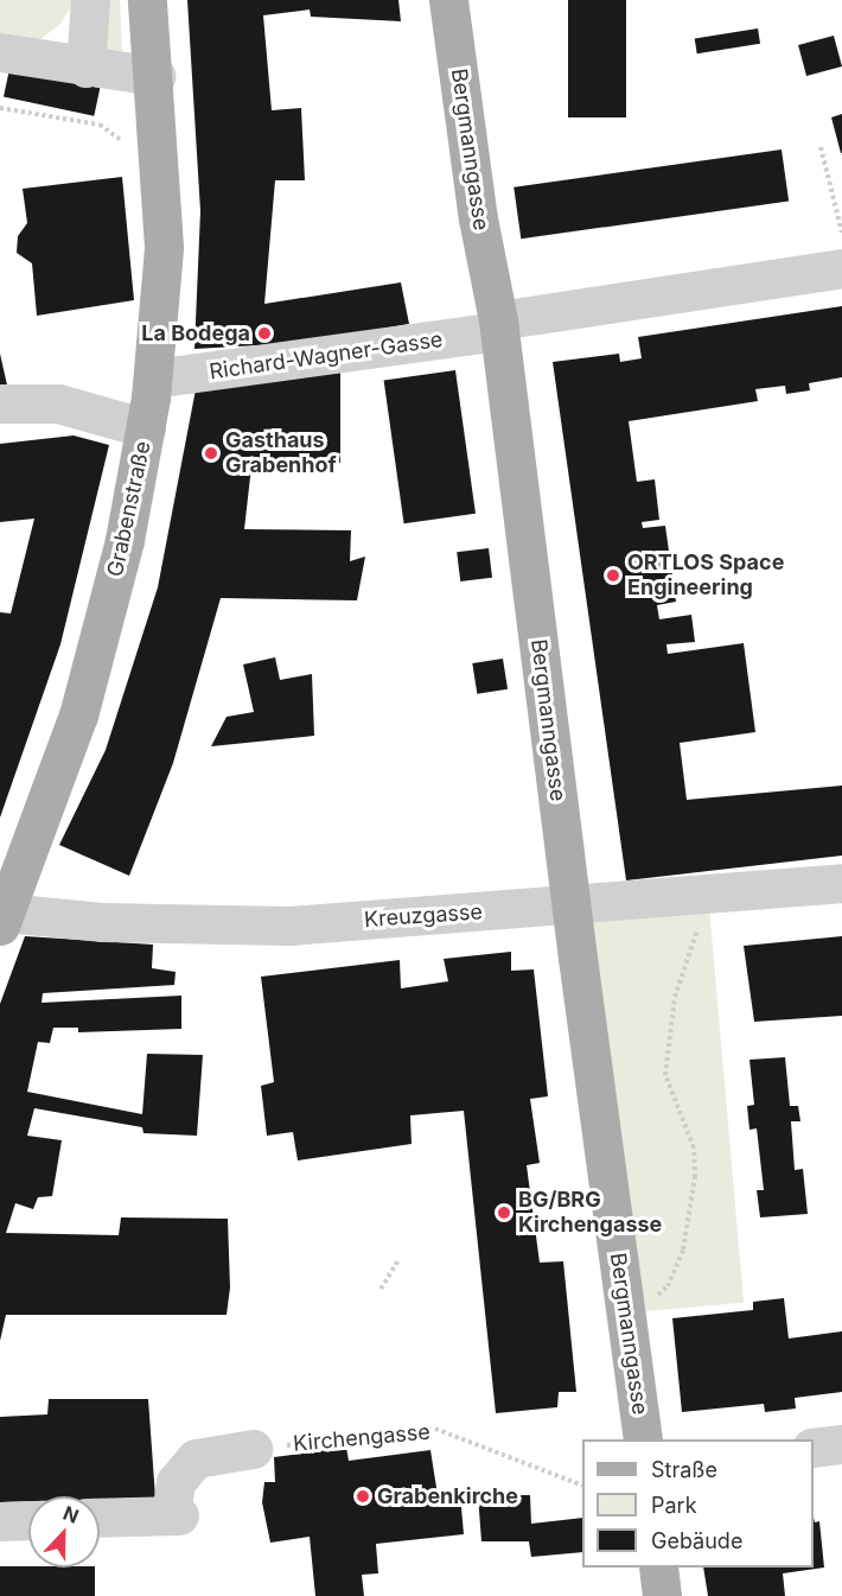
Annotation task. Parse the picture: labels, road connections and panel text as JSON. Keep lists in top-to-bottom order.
{
  "streets": {
    "main road": ["Bergmanngasse", "Grabenstraße"],
    "street": ["Richard-Wagner-Gasse", "Kreuzgasse"],
    "path": ["Kirchengasse"]
  },
  "crossings": [
    ["Bergmanngasse", "Richard-Wagner-Gasse"],
    ["Bergmanngasse", "Kreuzgasse"],
    ["Richard-Wagner-Gasse", "Grabenstraße"],
    ["Grabenstraße", "Kreuzgasse"]
  ],
  "places": [
    "La Bodega",
    "Gasthaus Grabenhof",
    "ORTLOS Space Engineering",
    "BG/BRG Kirchengasse",
    "Grabenkirche"
  ],
  "legend": ["Straße", "Park", "Gebäude"],
  "north": "top"
}
